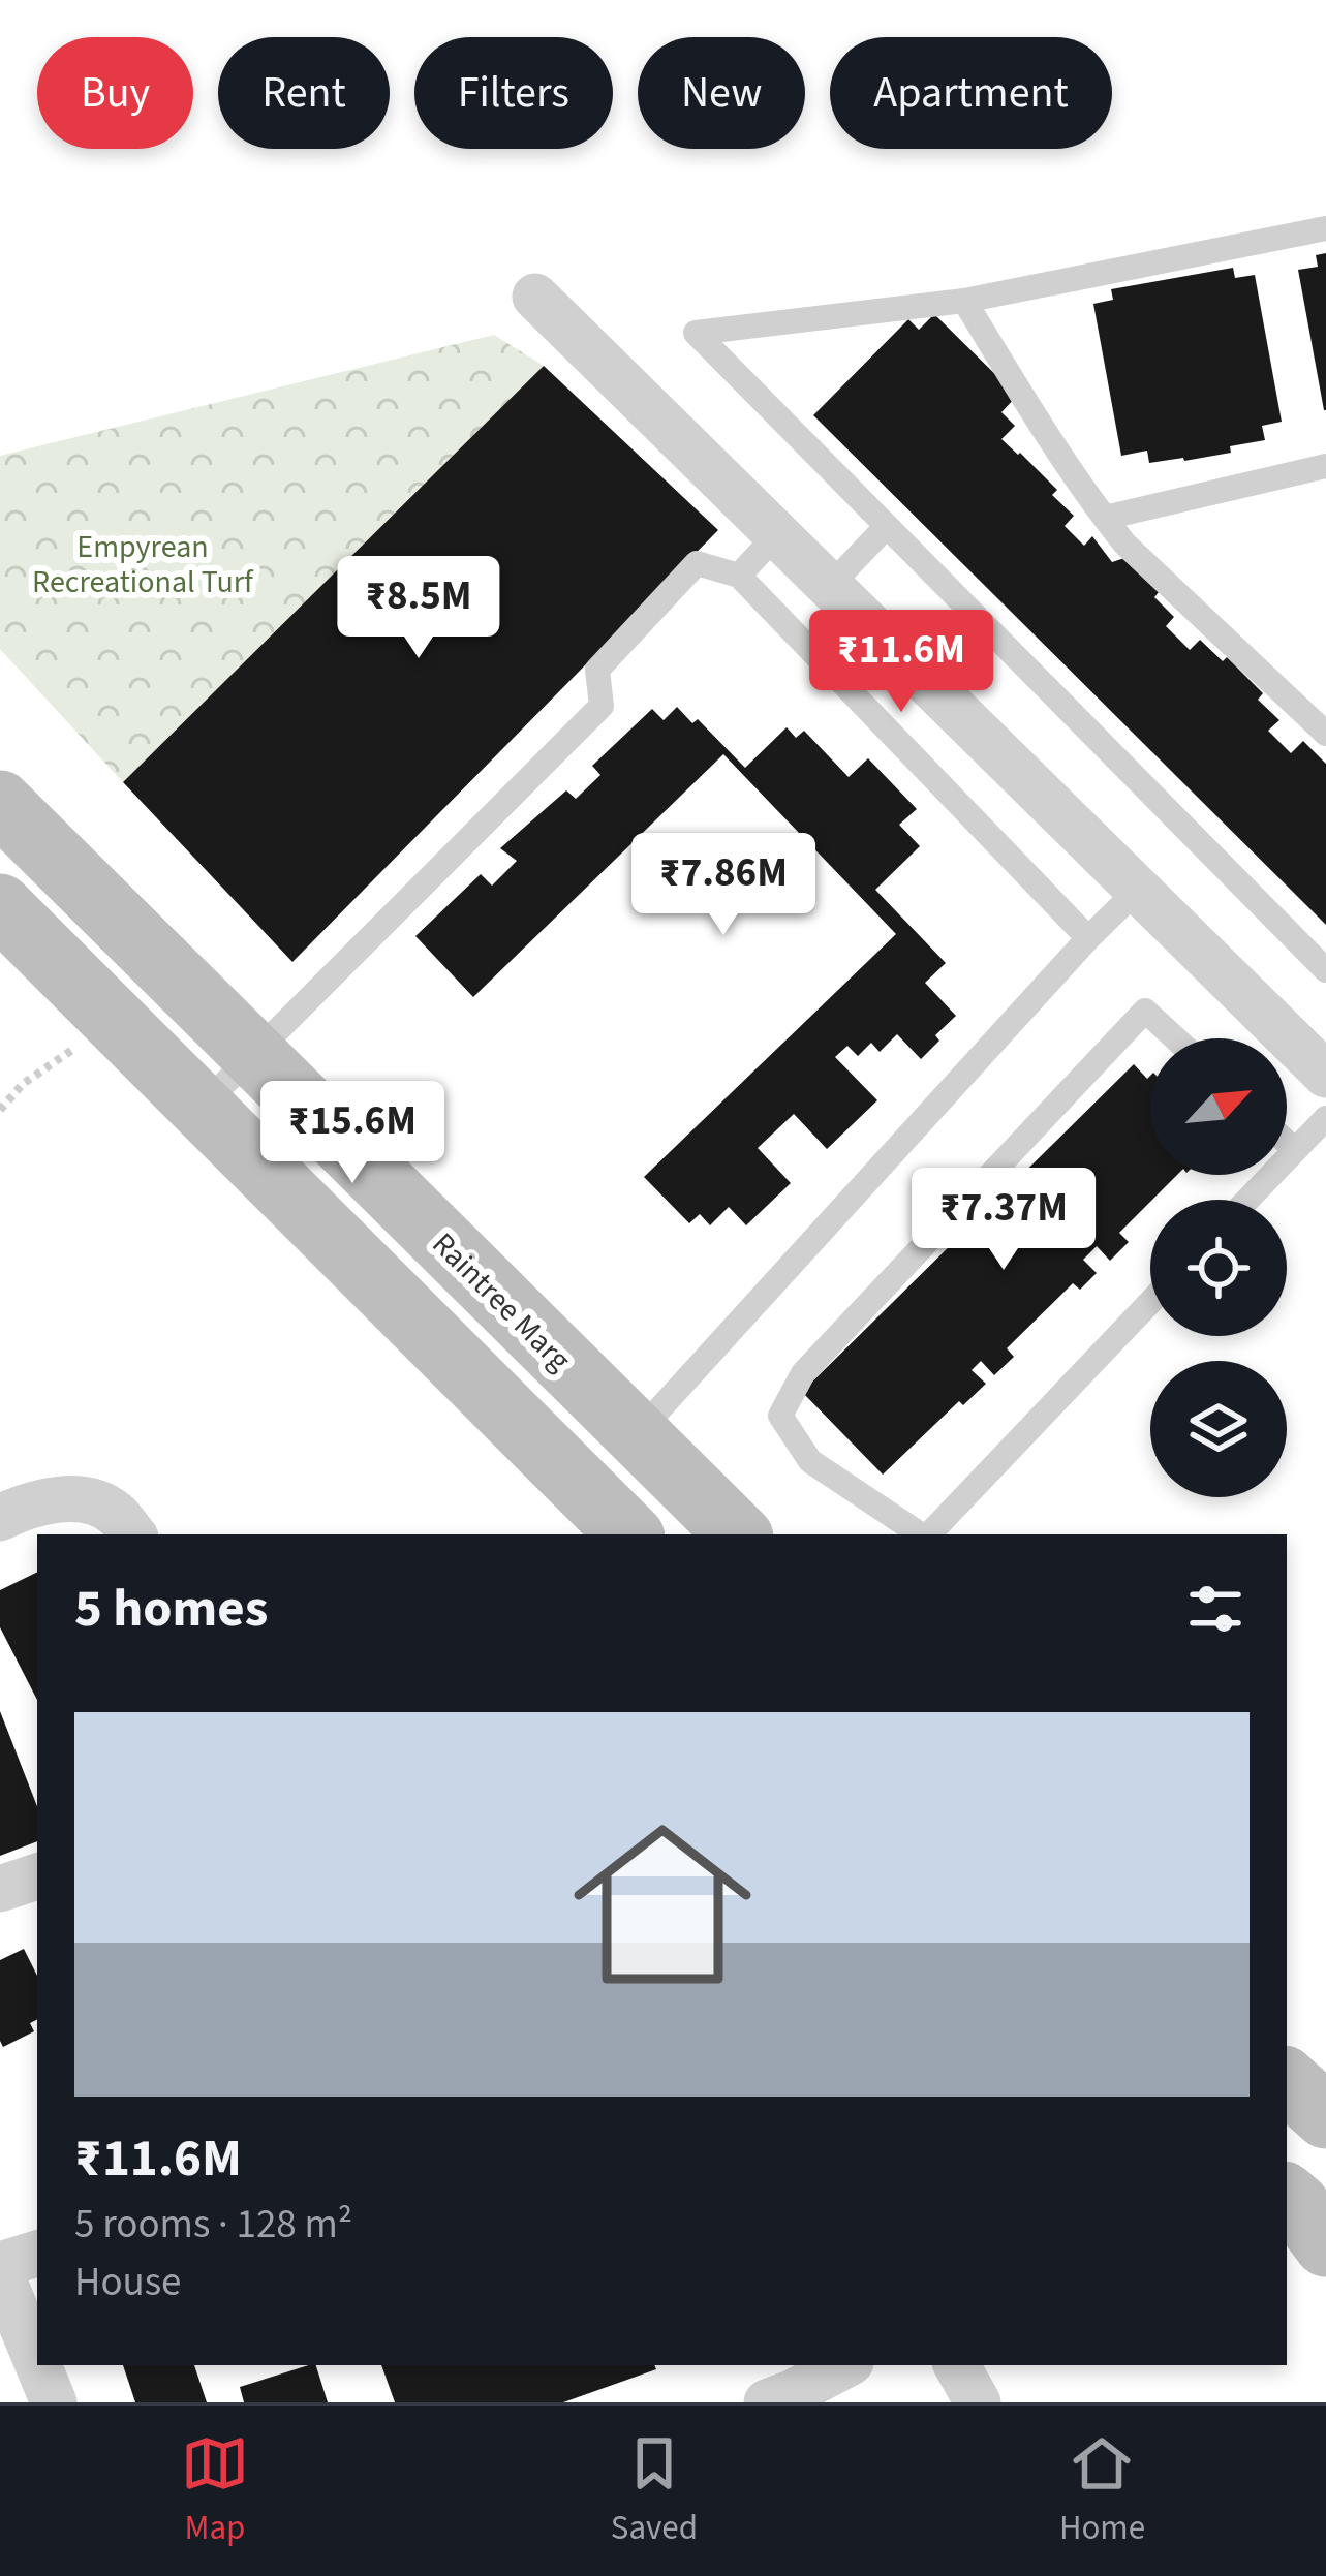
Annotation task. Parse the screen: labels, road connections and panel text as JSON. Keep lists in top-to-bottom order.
{
  "streets": {
    "main road": ["Raintree Marg"]
  },
  "parks": ["Empyrean Recreational Turf"],
  "north": "top right",
  "page": {
    "chip": [
      "Buy",
      "Rent",
      "Filters",
      "New",
      "Apartment"
    ],
    "price": [
      "₹8.5M",
      "₹11.6M",
      "₹7.86M",
      "₹15.6M",
      "₹7.37M"
    ],
    "heading": "5 homes",
    "list": [
      {
        "name": "₹11.6M",
        "note": "5 rooms · 128 m² · House"
      }
    ],
    "tabs": ["Map", "Saved", "Home"]
  }
}
